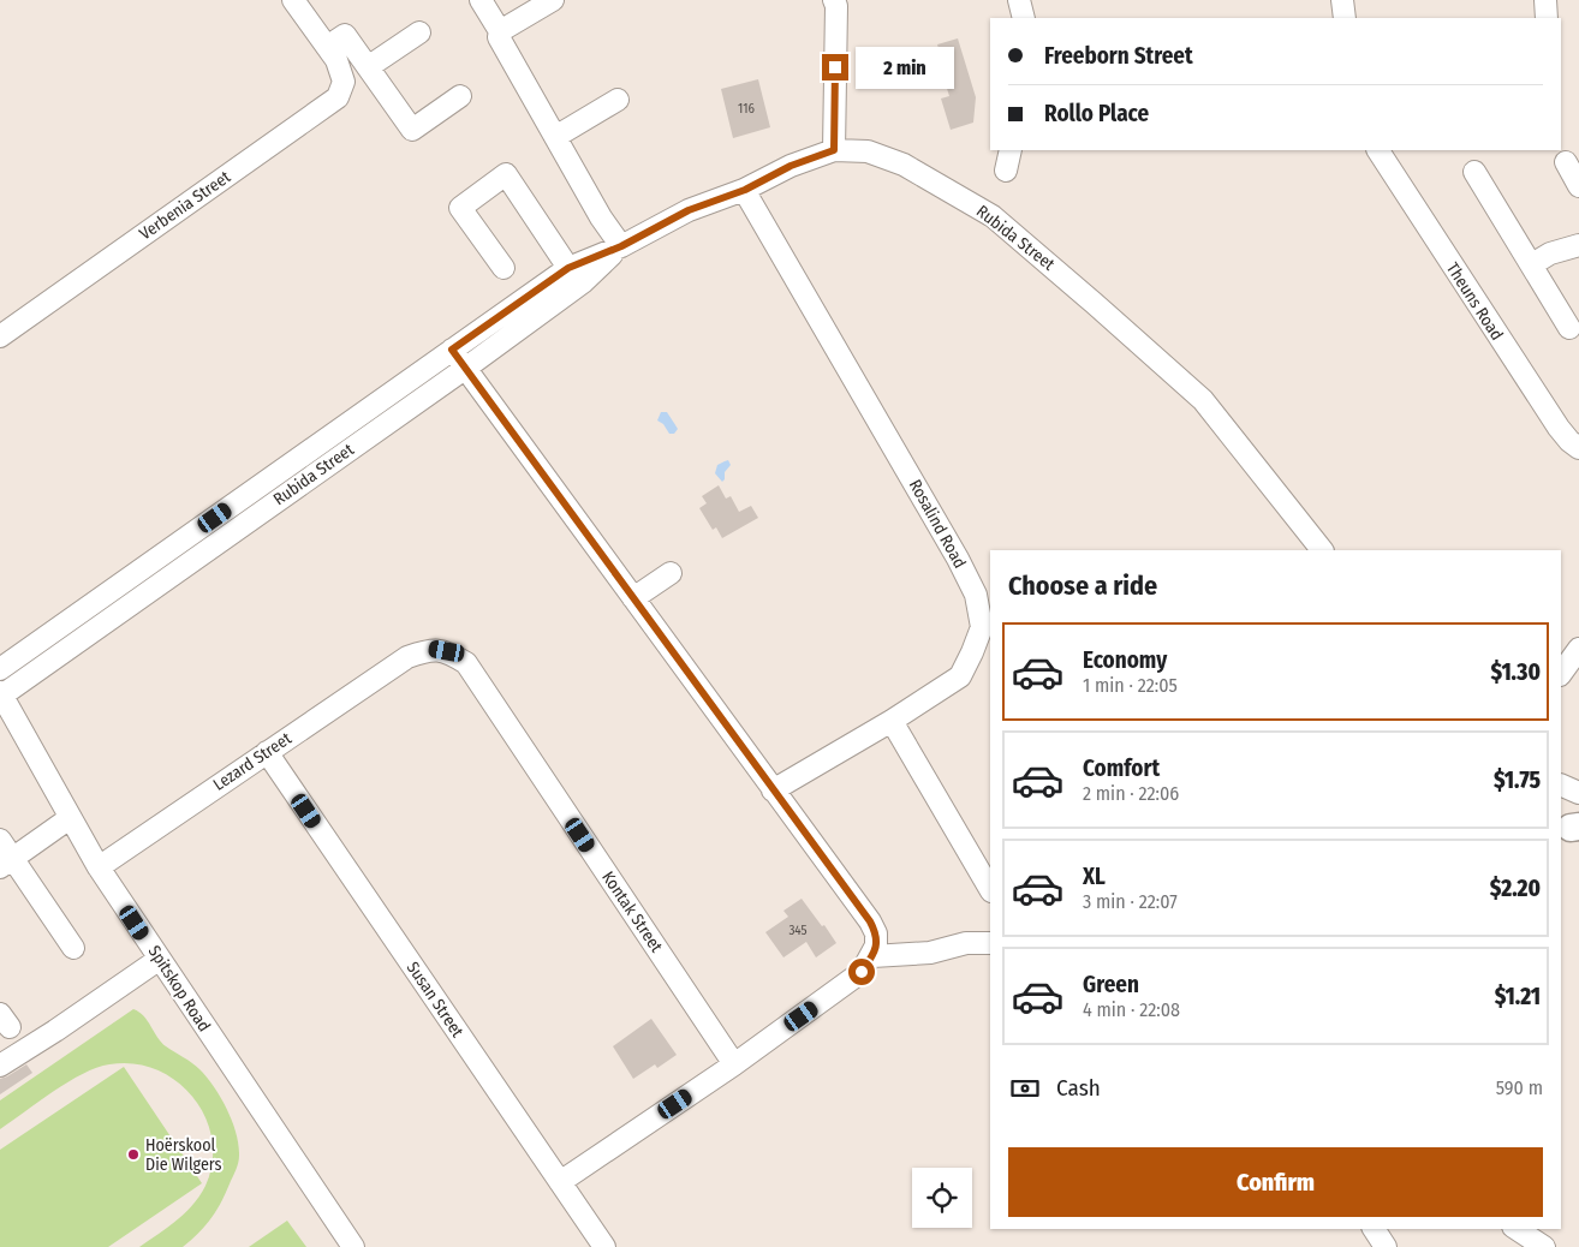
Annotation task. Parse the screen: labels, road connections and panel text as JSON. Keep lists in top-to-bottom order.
{
  "streets": {
    "street": [
      "Verbenia Street",
      "Rubida Street",
      "Theuns Road",
      "Rosalind Road",
      "Lezard Street",
      "Kontak Street",
      "Spitskop Road",
      "Susan Street"
    ]
  },
  "crossings": [
    ["Rubida Street", "Rosalind Road"],
    ["Rubida Street", "Spitskop Road"],
    ["Lezard Street", "Kontak Street"],
    ["Lezard Street", "Spitskop Road"],
    ["Lezard Street", "Susan Street"]
  ],
  "places": ["Hoërskool Die Wilgers"],
  "house_numbers": ["116", "345"],
  "page": {
    "banner": ["Freeborn Street", "Rollo Place"],
    "bubble": "2 min",
    "heading": "Choose a ride",
    "list": [
      {
        "name": "Economy",
        "note": "1 min · 22:05",
        "value": "$1.30"
      },
      {
        "name": "Comfort",
        "note": "2 min · 22:06",
        "value": "$1.75"
      },
      {
        "name": "XL",
        "note": "3 min · 22:07",
        "value": "$2.20"
      },
      {
        "name": "Green",
        "note": "4 min · 22:08",
        "value": "$1.21"
      }
    ],
    "pay": ["Cash", "590 m"],
    "buttons": "Confirm"
  }
}
